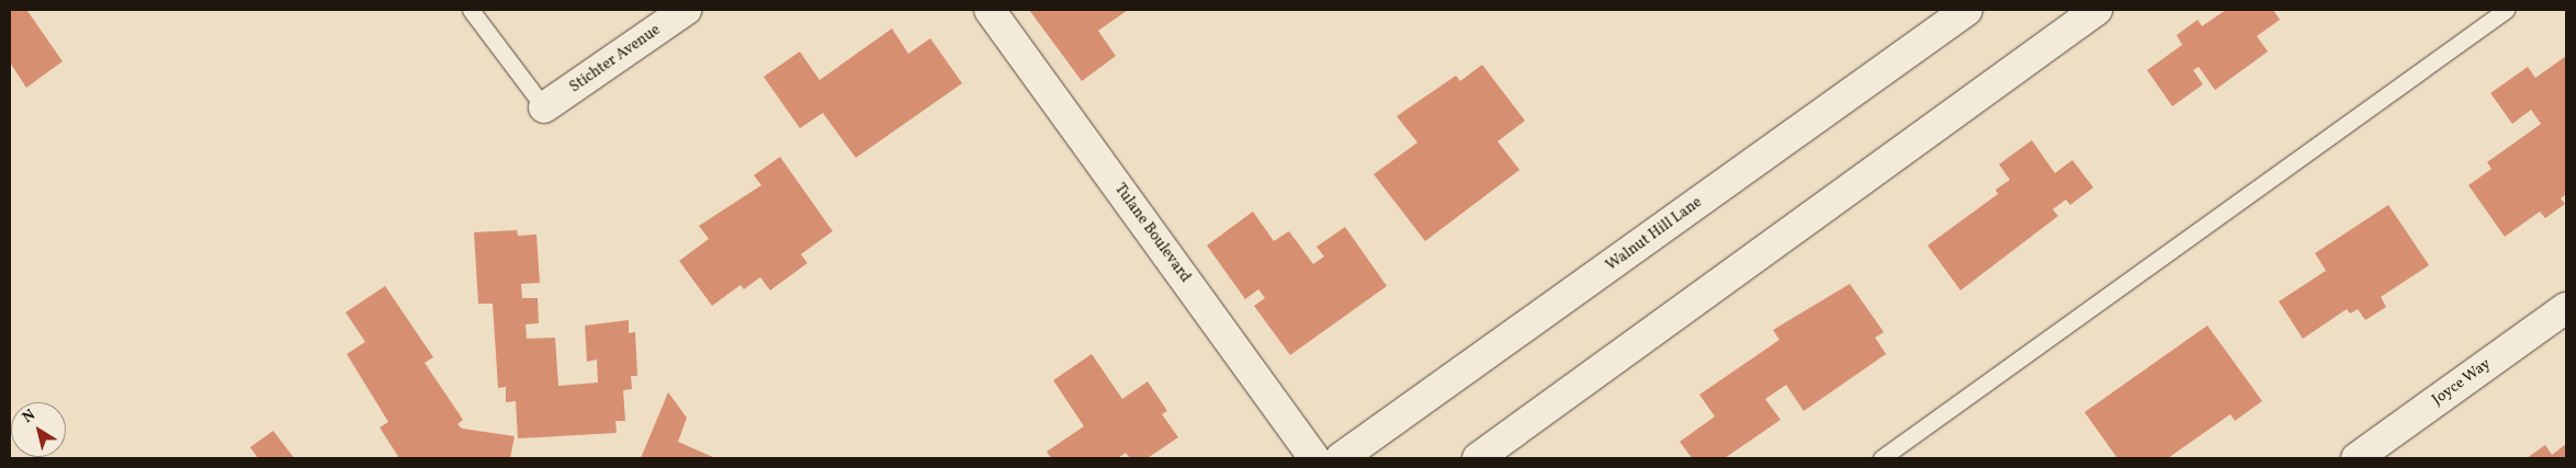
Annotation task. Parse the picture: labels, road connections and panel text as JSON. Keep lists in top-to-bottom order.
{
  "streets": {
    "main road": [
      "Stichter Avenue",
      "Tulane Boulevard",
      "Walnut Hill Lane",
      "Joyce Way"
    ]
  },
  "north": "top left"
}
